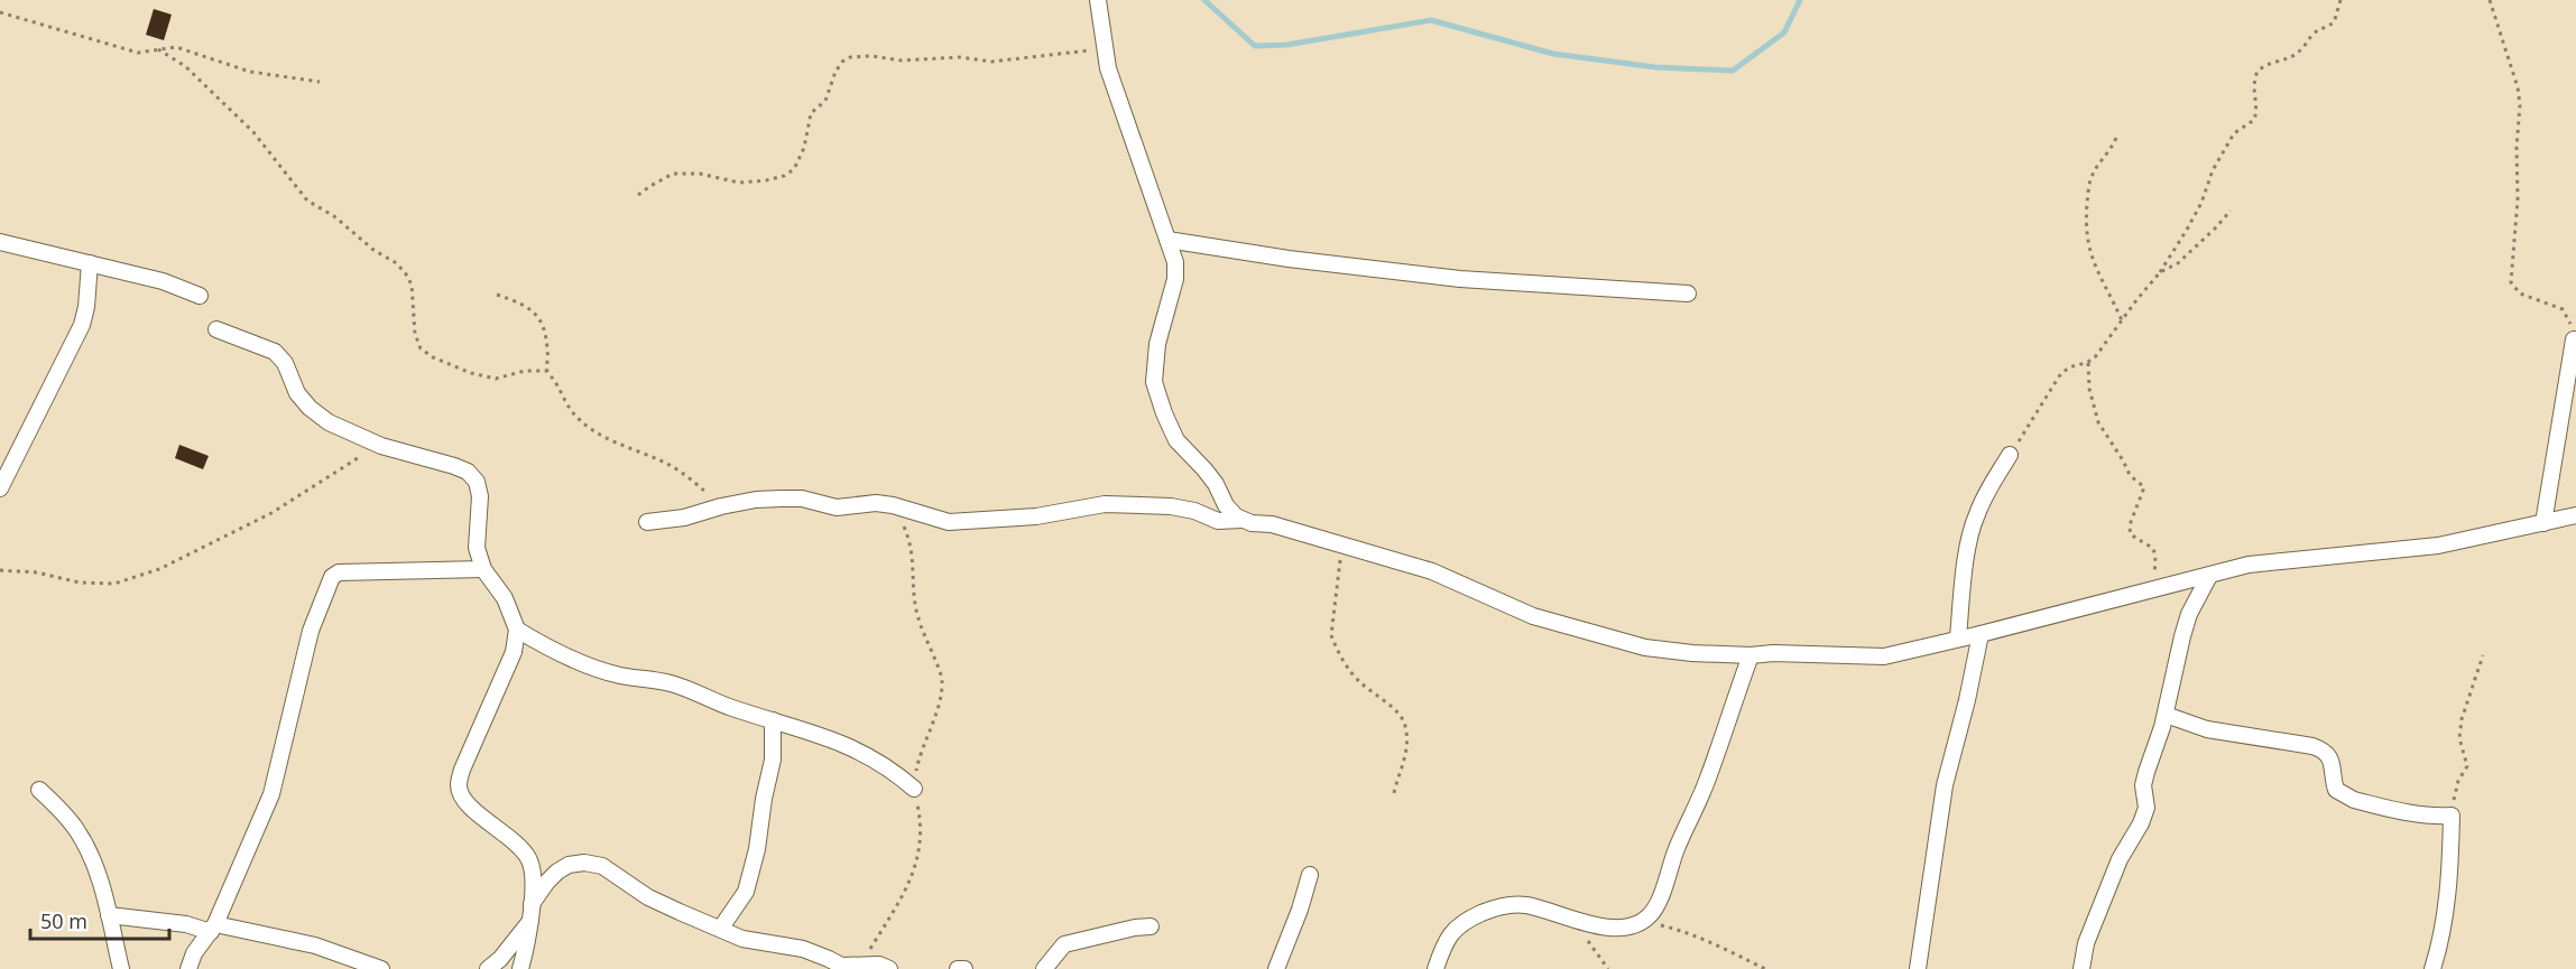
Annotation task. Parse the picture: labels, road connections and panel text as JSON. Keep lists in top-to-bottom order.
{
  "scale_bar": "50 m"
}
